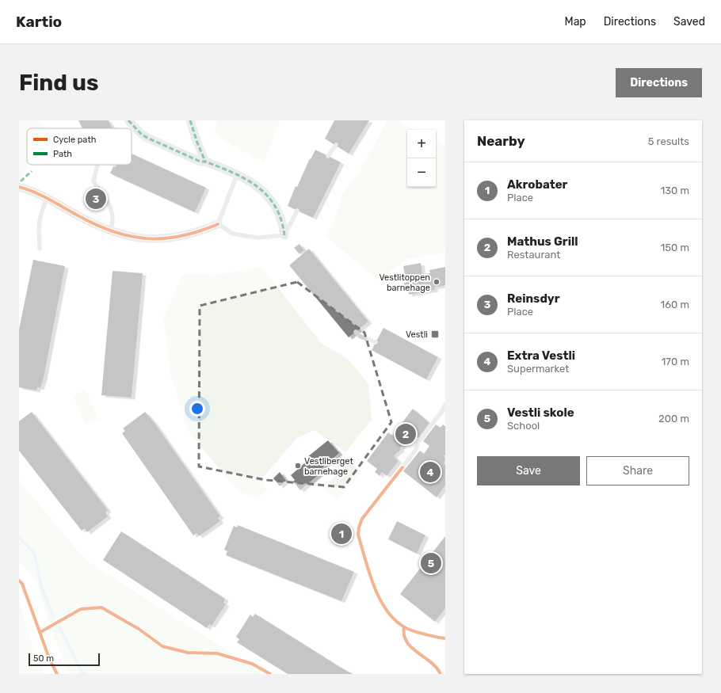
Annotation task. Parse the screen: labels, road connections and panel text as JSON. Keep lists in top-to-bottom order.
{
  "places": {
    "other": ["Vestlitoppen barnehage", "Vestliberget barnehage"],
    "transit": ["Vestli"]
  },
  "legend": ["Cycle path", "Path"],
  "scale_bar": "50 m",
  "page": {
    "header": "Kartio",
    "nav": ["Map", "Directions", "Saved"],
    "buttons": [
      "Directions",
      ["Save", "Share"]
    ],
    "title": "Find us",
    "heading": ["Nearby", "5 results"],
    "map_buttons": ["+", "−"],
    "list": [
      {
        "mark": "1",
        "name": "Akrobater",
        "note": "Place",
        "value": "130 m"
      },
      {
        "mark": "2",
        "name": "Mathus Grill",
        "note": "Restaurant",
        "value": "150 m"
      },
      {
        "mark": "3",
        "name": "Reinsdyr",
        "note": "Place",
        "value": "160 m"
      },
      {
        "mark": "4",
        "name": "Extra Vestli",
        "note": "Supermarket",
        "value": "170 m"
      },
      {
        "mark": "5",
        "name": "Vestli skole",
        "note": "School",
        "value": "200 m"
      }
    ],
    "pins": [
      "3",
      "2",
      "4",
      "1",
      "5"
    ],
    "scale": "50 m"
  }
}
